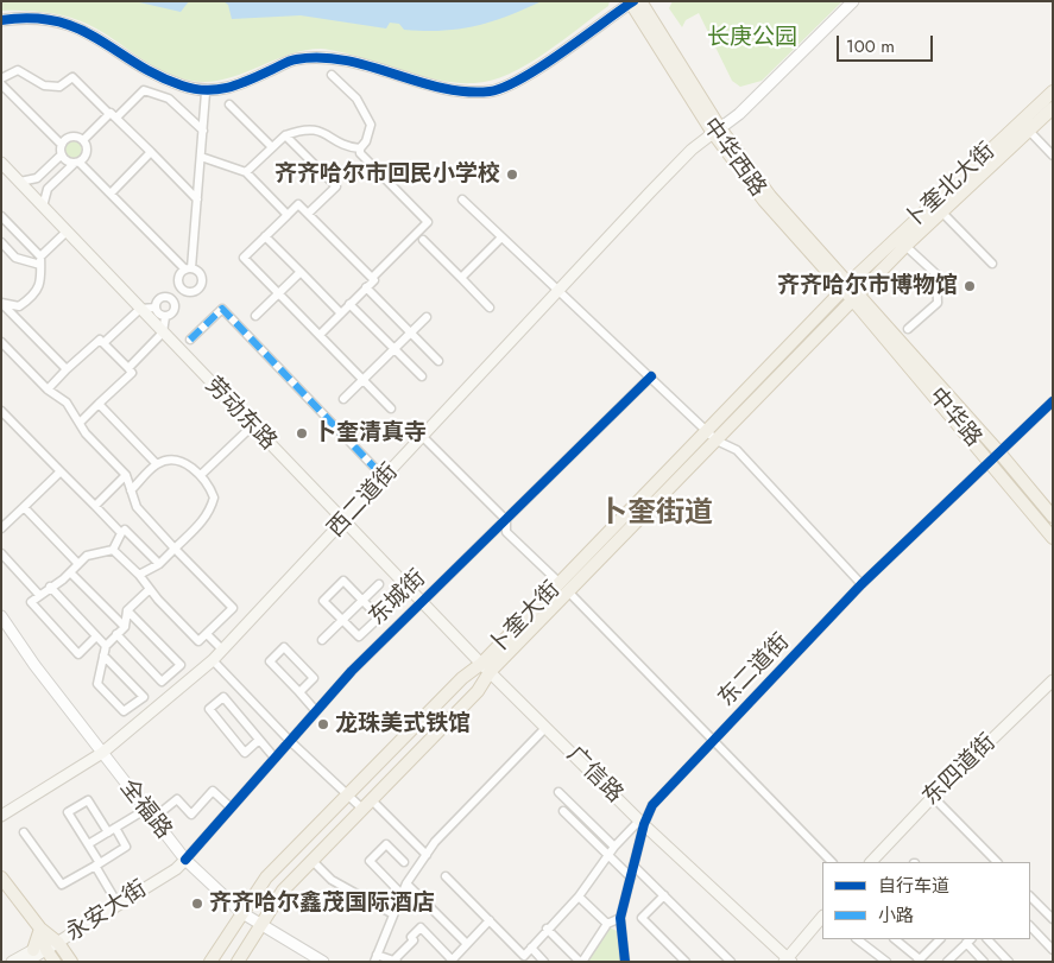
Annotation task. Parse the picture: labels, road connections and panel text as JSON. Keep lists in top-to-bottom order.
{
  "streets": {
    "main road": [
      "中华西路",
      "卜奎北大街",
      "劳动东路",
      "中华路",
      "西二道街",
      "卜奎大街",
      "东四道街",
      "广信路",
      "永安大街"
    ],
    "street": ["东城街", "东二道街", "全福路"]
  },
  "crossings": [
    ["中华西路", "卜奎北大街"],
    ["中华西路", "中华路"],
    ["中华西路", "西二道街"],
    ["中华西路", "卜奎大街"],
    ["卜奎北大街", "中华路"],
    ["卜奎北大街", "卜奎大街"],
    ["劳动东路", "西二道街"],
    ["劳动东路", "东城街"],
    ["劳动东路", "卜奎大街"],
    ["劳动东路", "广信路"],
    ["中华路", "卜奎大街"],
    ["中华路", "东二道街"],
    ["西二道街", "全福路"],
    ["东城街", "全福路"],
    ["东城街", "永安大街"],
    ["卜奎大街", "广信路"],
    ["卜奎大街", "全福路"],
    ["东二道街", "广信路"],
    ["全福路", "永安大街"]
  ],
  "districts": ["卜奎街道"],
  "parks": ["长庚公园"],
  "places": [
    "齐齐哈尔市回民小学校",
    "齐齐哈尔市博物馆",
    "卜奎清真寺",
    "龙珠美式铁馆",
    "齐齐哈尔鑫茂国际酒店"
  ],
  "legend": ["自行车道", "小路"],
  "scale_bar": "100 m"
}
